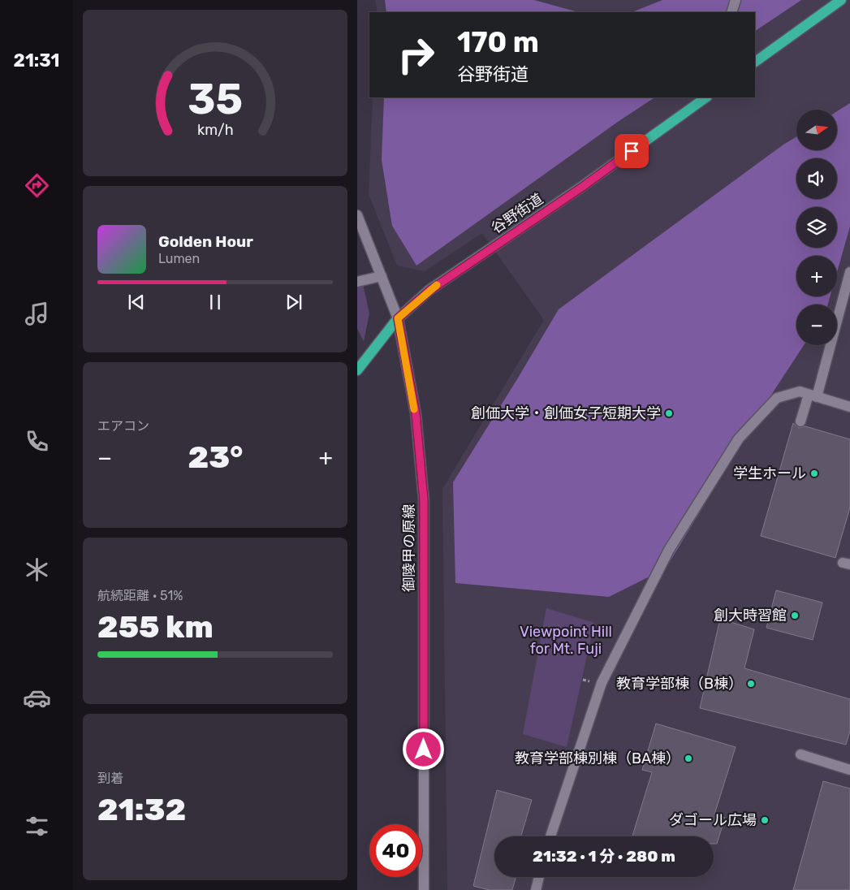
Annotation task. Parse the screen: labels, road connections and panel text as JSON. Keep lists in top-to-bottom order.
{
  "streets": {
    "main road": ["谷野街道"],
    "street": ["御陵甲の原線"]
  },
  "crossings": [
    ["谷野街道", "御陵甲の原線"]
  ],
  "parks": ["Viewpoint Hill for Mt. Fuji"],
  "places": [
    "創価大学・創価女子短期大学",
    "学生ホール",
    "創大時習館",
    "教育学部棟（B棟）",
    "教育学部棟別棟（BA棟）",
    "ダゴール広場"
  ],
  "north": "right",
  "page": {
    "tabs": "21:31",
    "turn": ["170 m", "谷野街道"],
    "map_buttons": ["+", "−"],
    "song": ["Golden Hour", "Lumen"],
    "tile": [
      "エアコン",
      ["航続距離 · 51%", "255 km"],
      ["到着", "21:32"]
    ],
    "heat": ["−", "23°", "+"],
    "limit": "40",
    "trip": "21:32 · 1 分 · 280 m",
    "gauge": ["35", "km/h"]
  }
}
